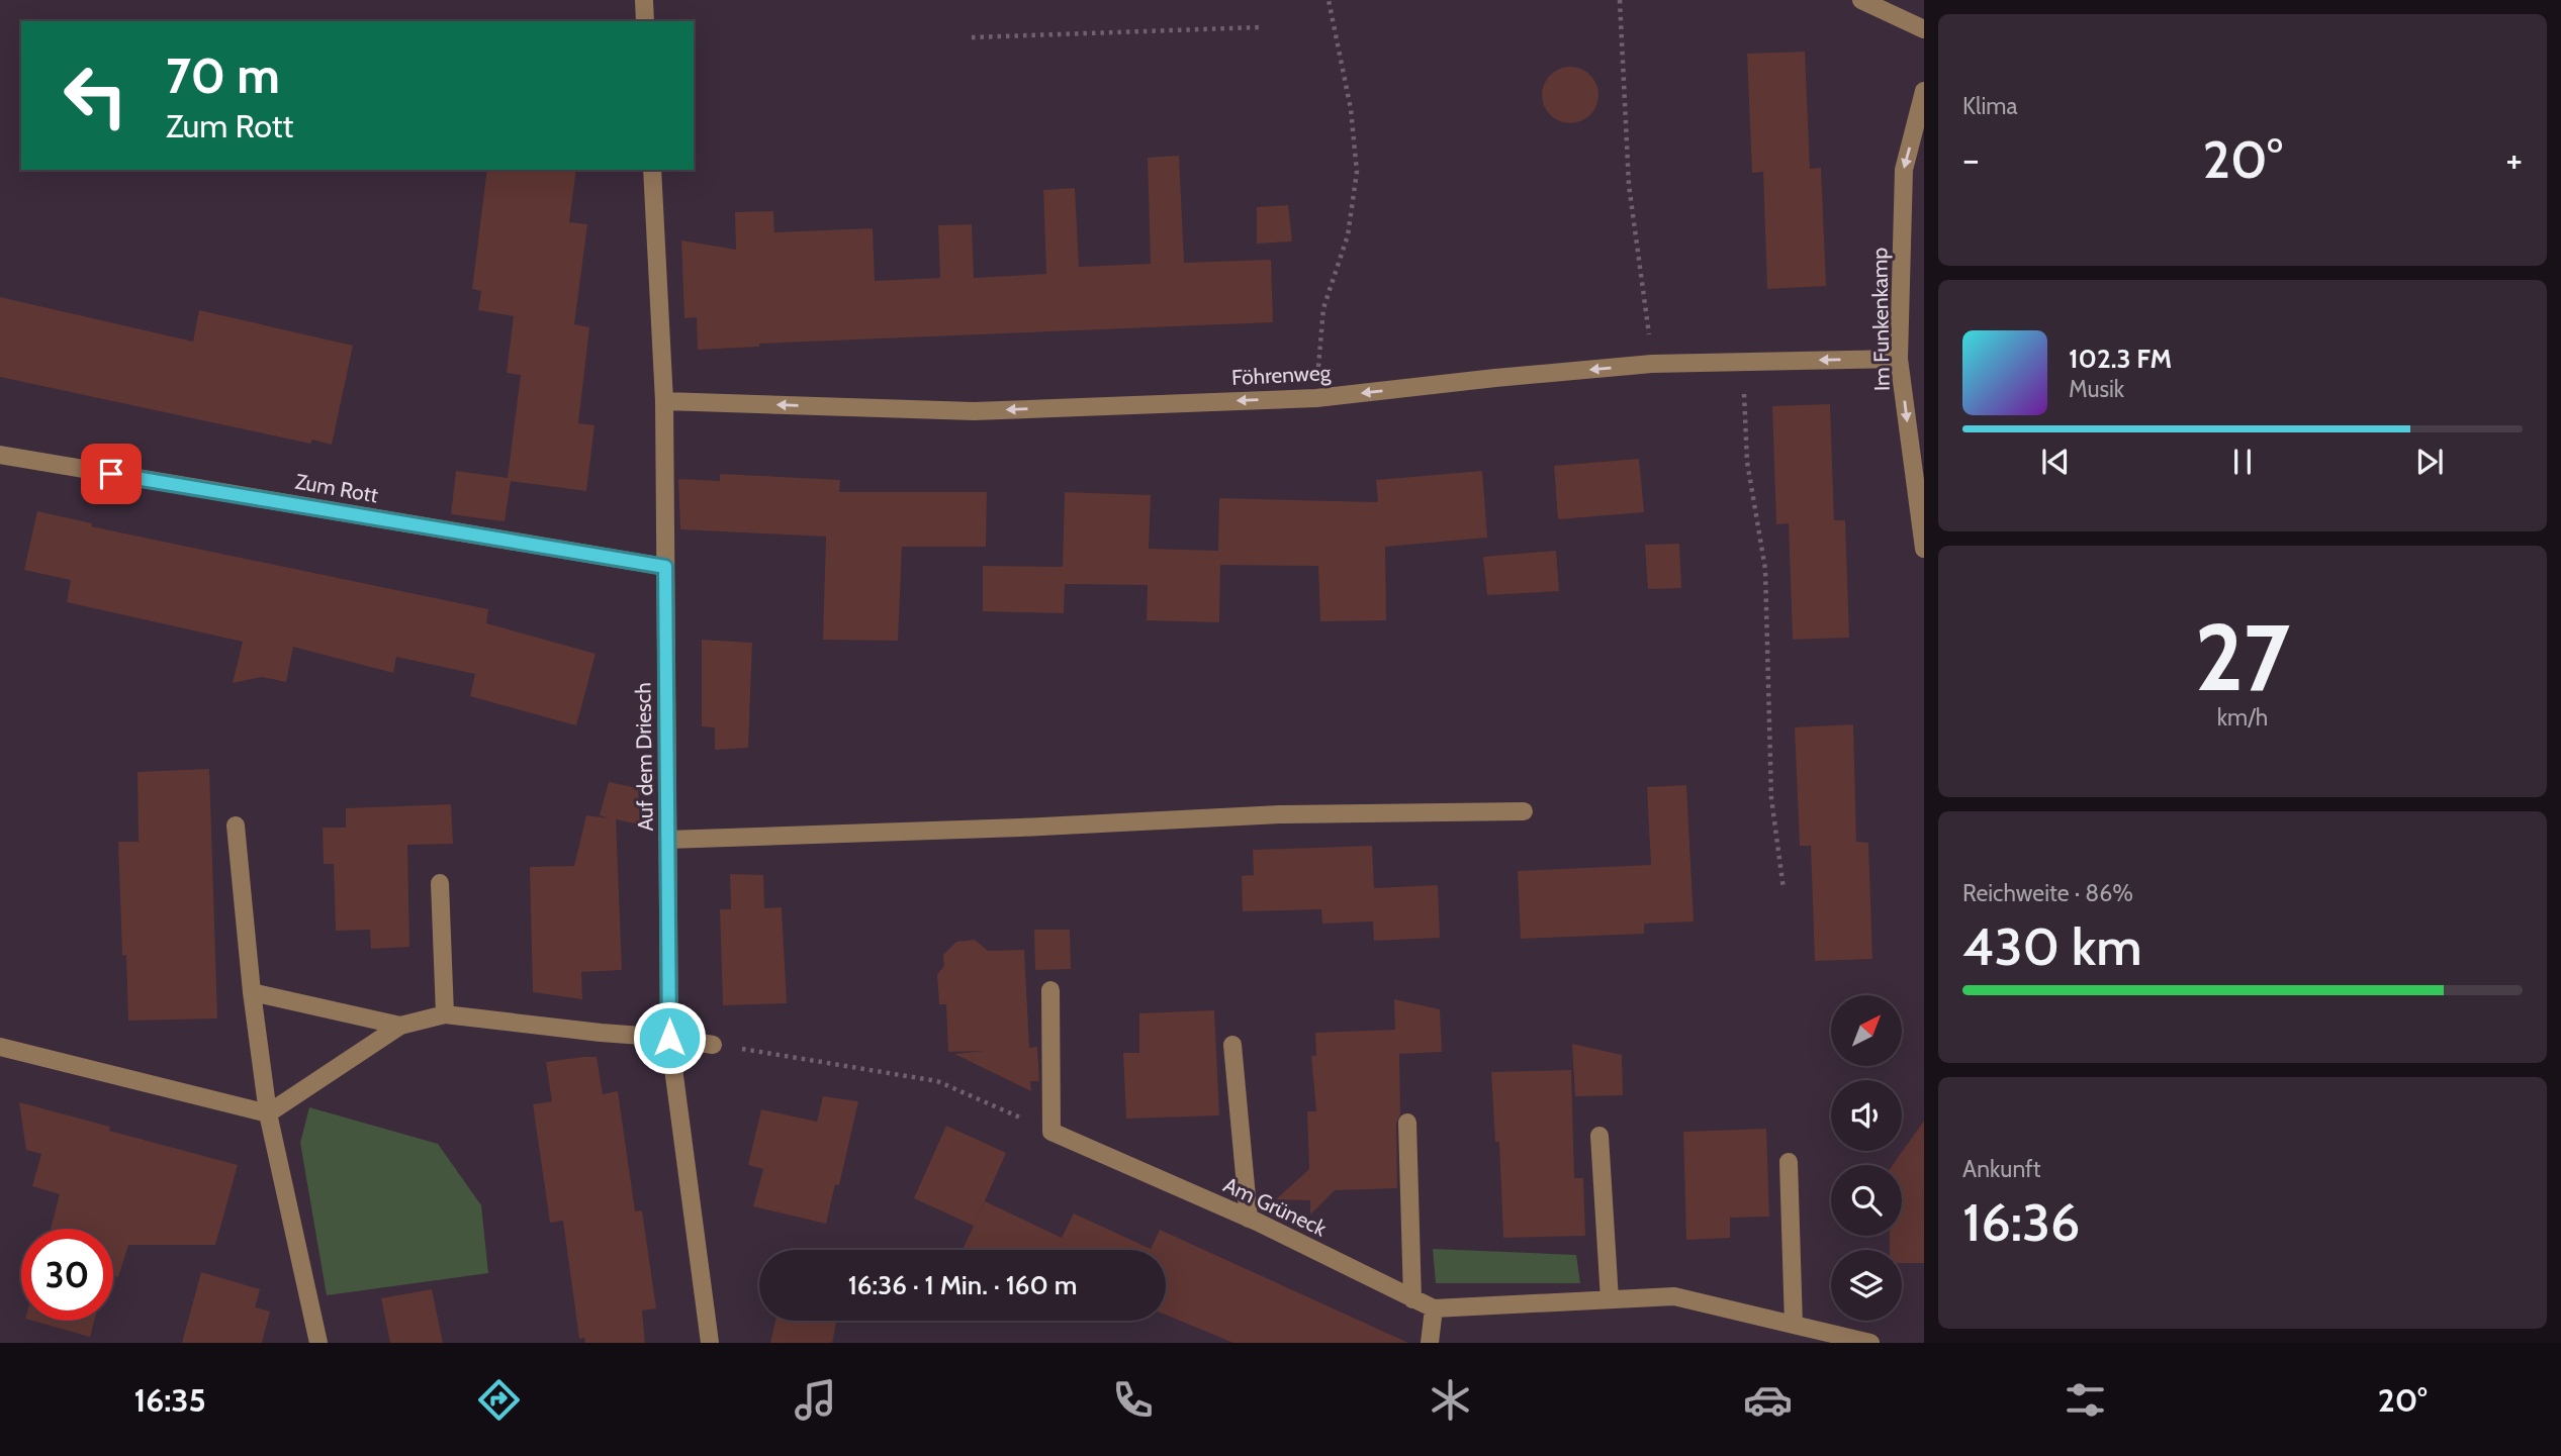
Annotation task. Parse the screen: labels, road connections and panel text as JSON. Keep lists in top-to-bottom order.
{
  "streets": {
    "street": [
      "Im Funkenkamp",
      "Föhrenweg",
      "Zum Rott",
      "Auf dem Driesch",
      "Am Grüneck"
    ]
  },
  "crossings": [
    ["Im Funkenkamp", "Föhrenweg"],
    ["Föhrenweg", "Auf dem Driesch"],
    ["Zum Rott", "Auf dem Driesch"]
  ],
  "one_way": ["Im Funkenkamp", "Föhrenweg"],
  "north": "top right",
  "page": {
    "tile": [
      "Klima",
      ["27", "km/h"],
      ["Reichweite · 86%", "430 km"],
      ["Ankunft", "16:36"]
    ],
    "turn": ["70 m", "Zum Rott"],
    "heat": ["−", "20°", "+"],
    "song": ["102.3 FM", "Musik"],
    "limit": "30",
    "trip": "16:36 · 1 Min. · 160 m",
    "tabs": ["16:35", "20°"]
  }
}
